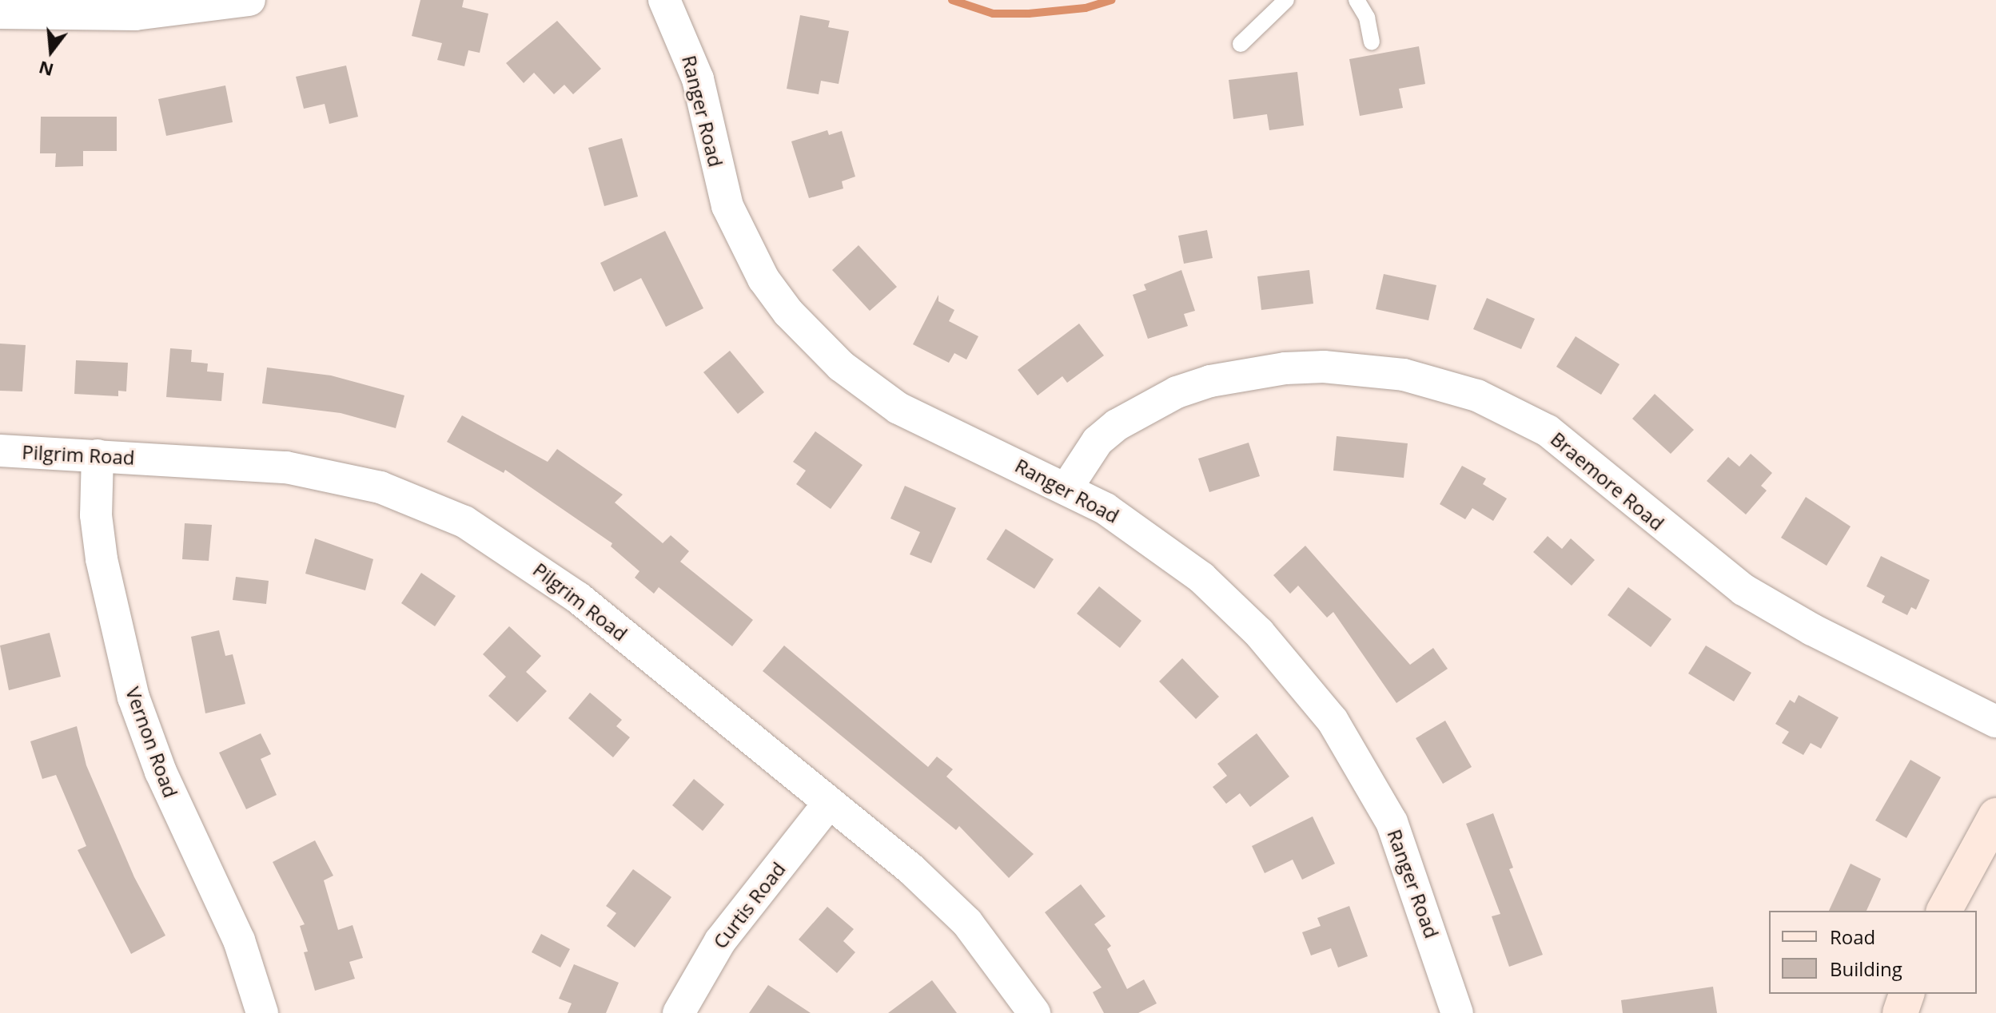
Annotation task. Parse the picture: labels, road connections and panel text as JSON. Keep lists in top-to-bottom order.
{
  "streets": {
    "street": [
      "Ranger Road",
      "Pilgrim Road",
      "Braemore Road",
      "Vernon Road",
      "Curtis Road"
    ]
  },
  "crossings": [
    ["Ranger Road", "Braemore Road"],
    ["Pilgrim Road", "Vernon Road"],
    ["Pilgrim Road", "Curtis Road"]
  ],
  "legend": ["Road", "Building"],
  "north": "bottom"
}
